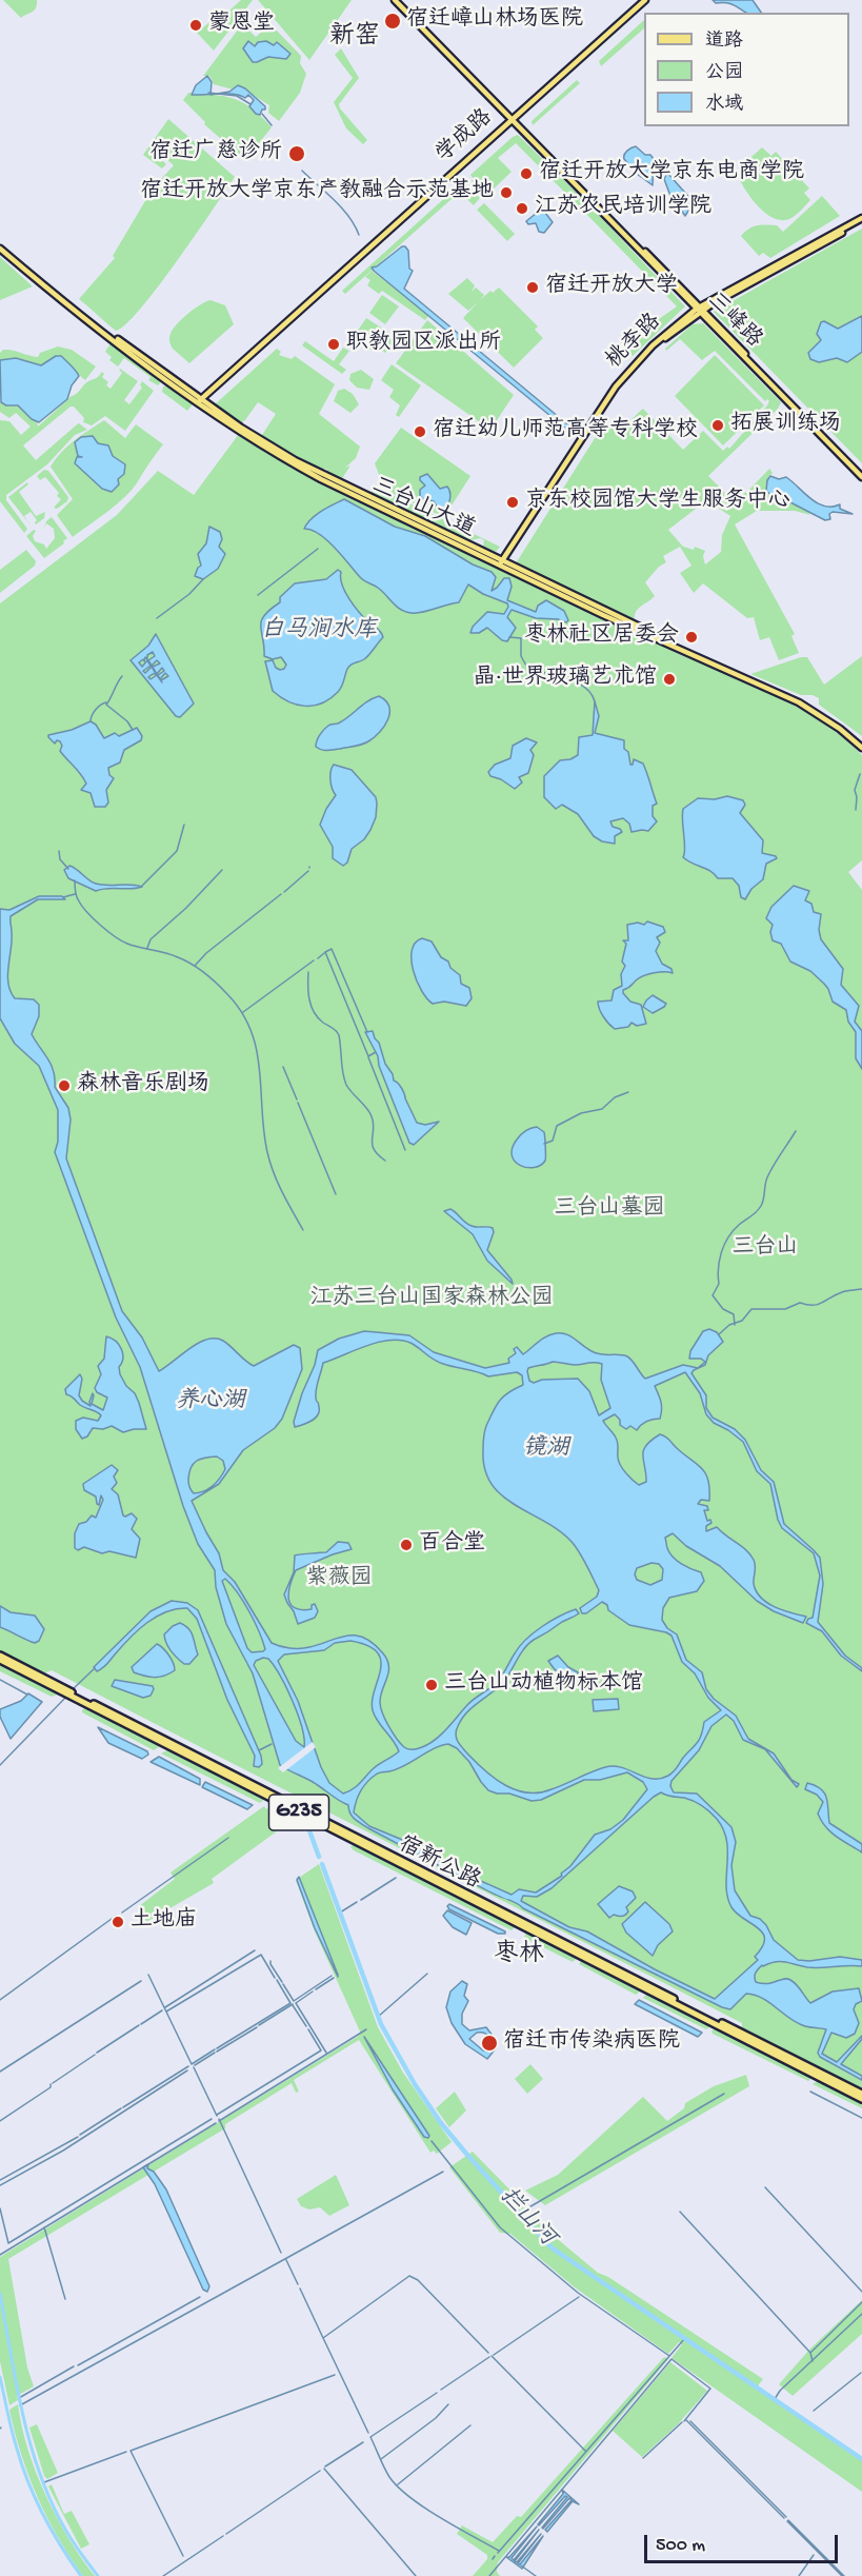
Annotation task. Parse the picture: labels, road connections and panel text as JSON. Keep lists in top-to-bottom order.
{
  "streets": {
    "highway": ["G235", "宿新公路"],
    "main road": [
      "学成路",
      "三峰路",
      "桃李路",
      "三台山大道"
    ]
  },
  "crossings": [
    ["学成路", "三峰路"],
    ["学成路", "三台山大道"],
    ["三峰路", "桃李路"],
    ["桃李路", "三台山大道"]
  ],
  "districts": ["新窑", "枣林"],
  "water": [
    "白马涧水库",
    "养心湖",
    "镜湖",
    "拦山河"
  ],
  "parks": [
    "三台山墓园",
    "三台山",
    "江苏三台山国家森林公园",
    "紫薇园"
  ],
  "places": [
    "宿迁嶂山林场医院",
    "蒙恩堂",
    "宿迁广慈诊所",
    "宿迁开放大学京东电商学院",
    "宿迁开放大学京东产教融合示范基地",
    "江苏农民培训学院",
    "宿迁开放大学",
    "职教园区派出所",
    "拓展训练场",
    "宿迁幼儿师范高等专科学校",
    "京东校园馆大学生服务中心",
    "枣林社区居委会",
    "晶·世界玻璃艺术馆",
    "森林音乐剧场",
    "百合堂",
    "三台山动植物标本馆",
    "土地庙",
    "宿迁市传染病医院"
  ],
  "legend": ["道路", "公园", "水域"],
  "scale_bar": "500 m"
}
